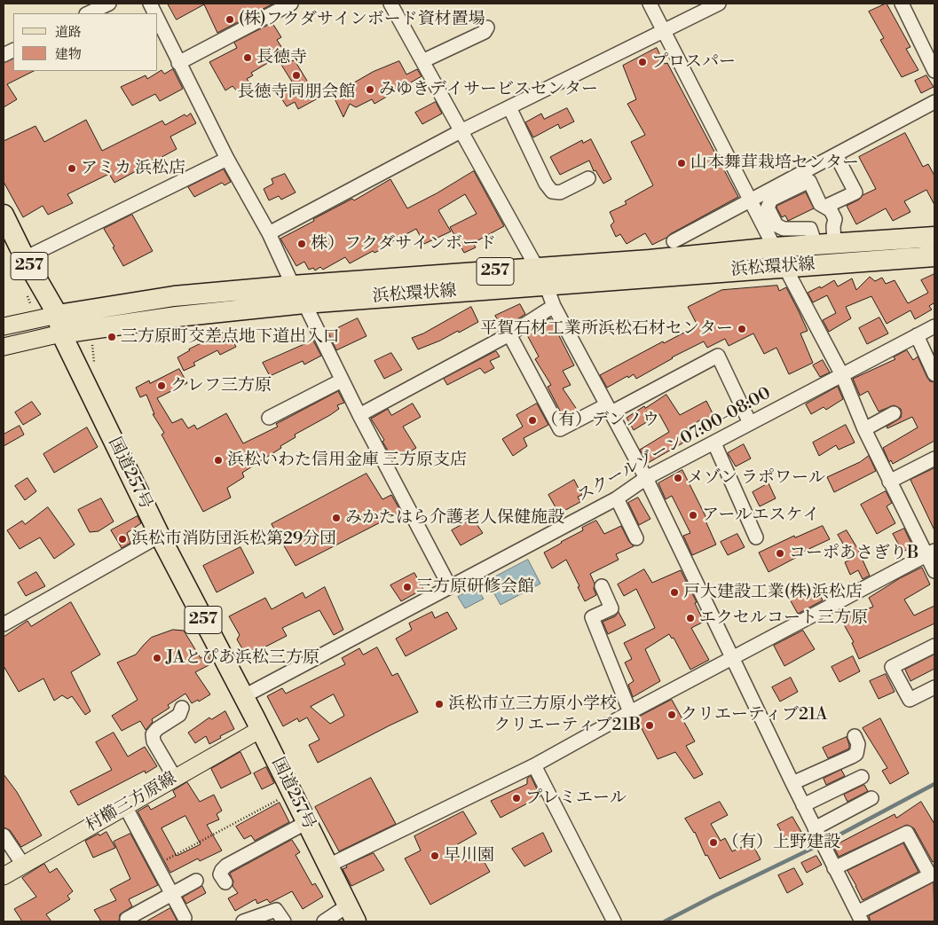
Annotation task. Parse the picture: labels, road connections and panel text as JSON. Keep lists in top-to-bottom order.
{
  "streets": {
    "highway": ["257", "浜松環状線", "国道257号"],
    "main road": ["村櫛三方原線"],
    "street": ["スクールゾーン07:00-08:00"]
  },
  "crossings": [
    ["浜松環状線", "国道257号"],
    ["スクールゾーン07:00-08:00", "国道257号"],
    ["国道257号", "村櫛三方原線"]
  ],
  "places": [
    "(株)フクダサインボード資材置場",
    "長徳寺",
    "プロスパー",
    "長徳寺同朋会館",
    "みゆきデイサービスセンター",
    "山本舞茸栽培センター",
    "アミカ 浜松店",
    "株）フクダサインボード",
    "平賀石材工業所浜松石材センター",
    "三方原町交差点地下道出入口",
    "クレフ三方原",
    "（有）デンノウ",
    "浜松いわた信用金庫 三方原支店",
    "メゾン ラポワール",
    "アールエスケイ",
    "みかたはら介護老人保健施設",
    "浜松市消防団浜松第29分団",
    "コーポあさぎりB",
    "三方原研修会館",
    "戸大建設工業(株)浜松店",
    "エクセルコート三方原",
    "JAとぴあ浜松三方原",
    "浜松市立三方原小学校",
    "クリエーティブ21A",
    "クリエーティブ21B",
    "プレミエール",
    "（有）上野建設",
    "早川園"
  ],
  "legend": ["道路", "建物"]
}
